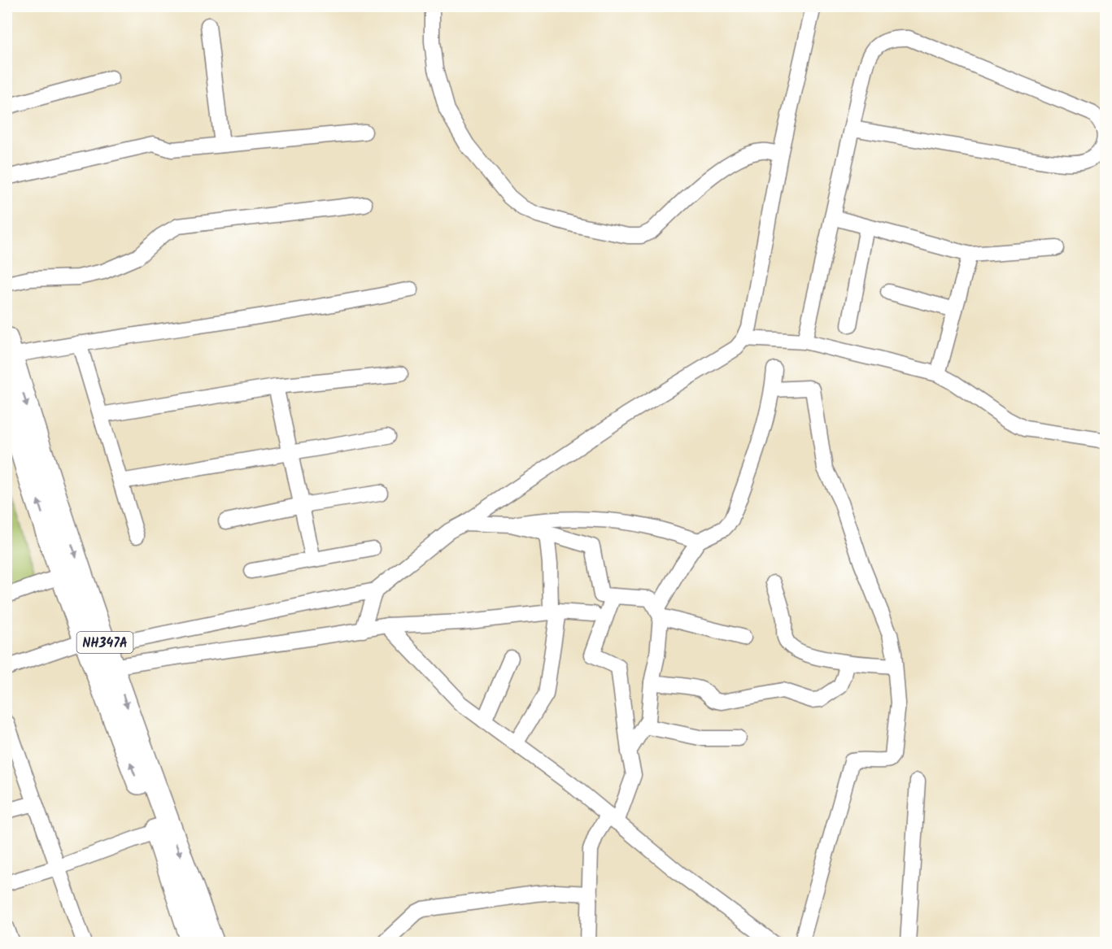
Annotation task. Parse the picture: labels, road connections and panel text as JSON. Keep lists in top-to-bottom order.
{
  "streets": {
    "highway": ["NH347A"]
  }
}
